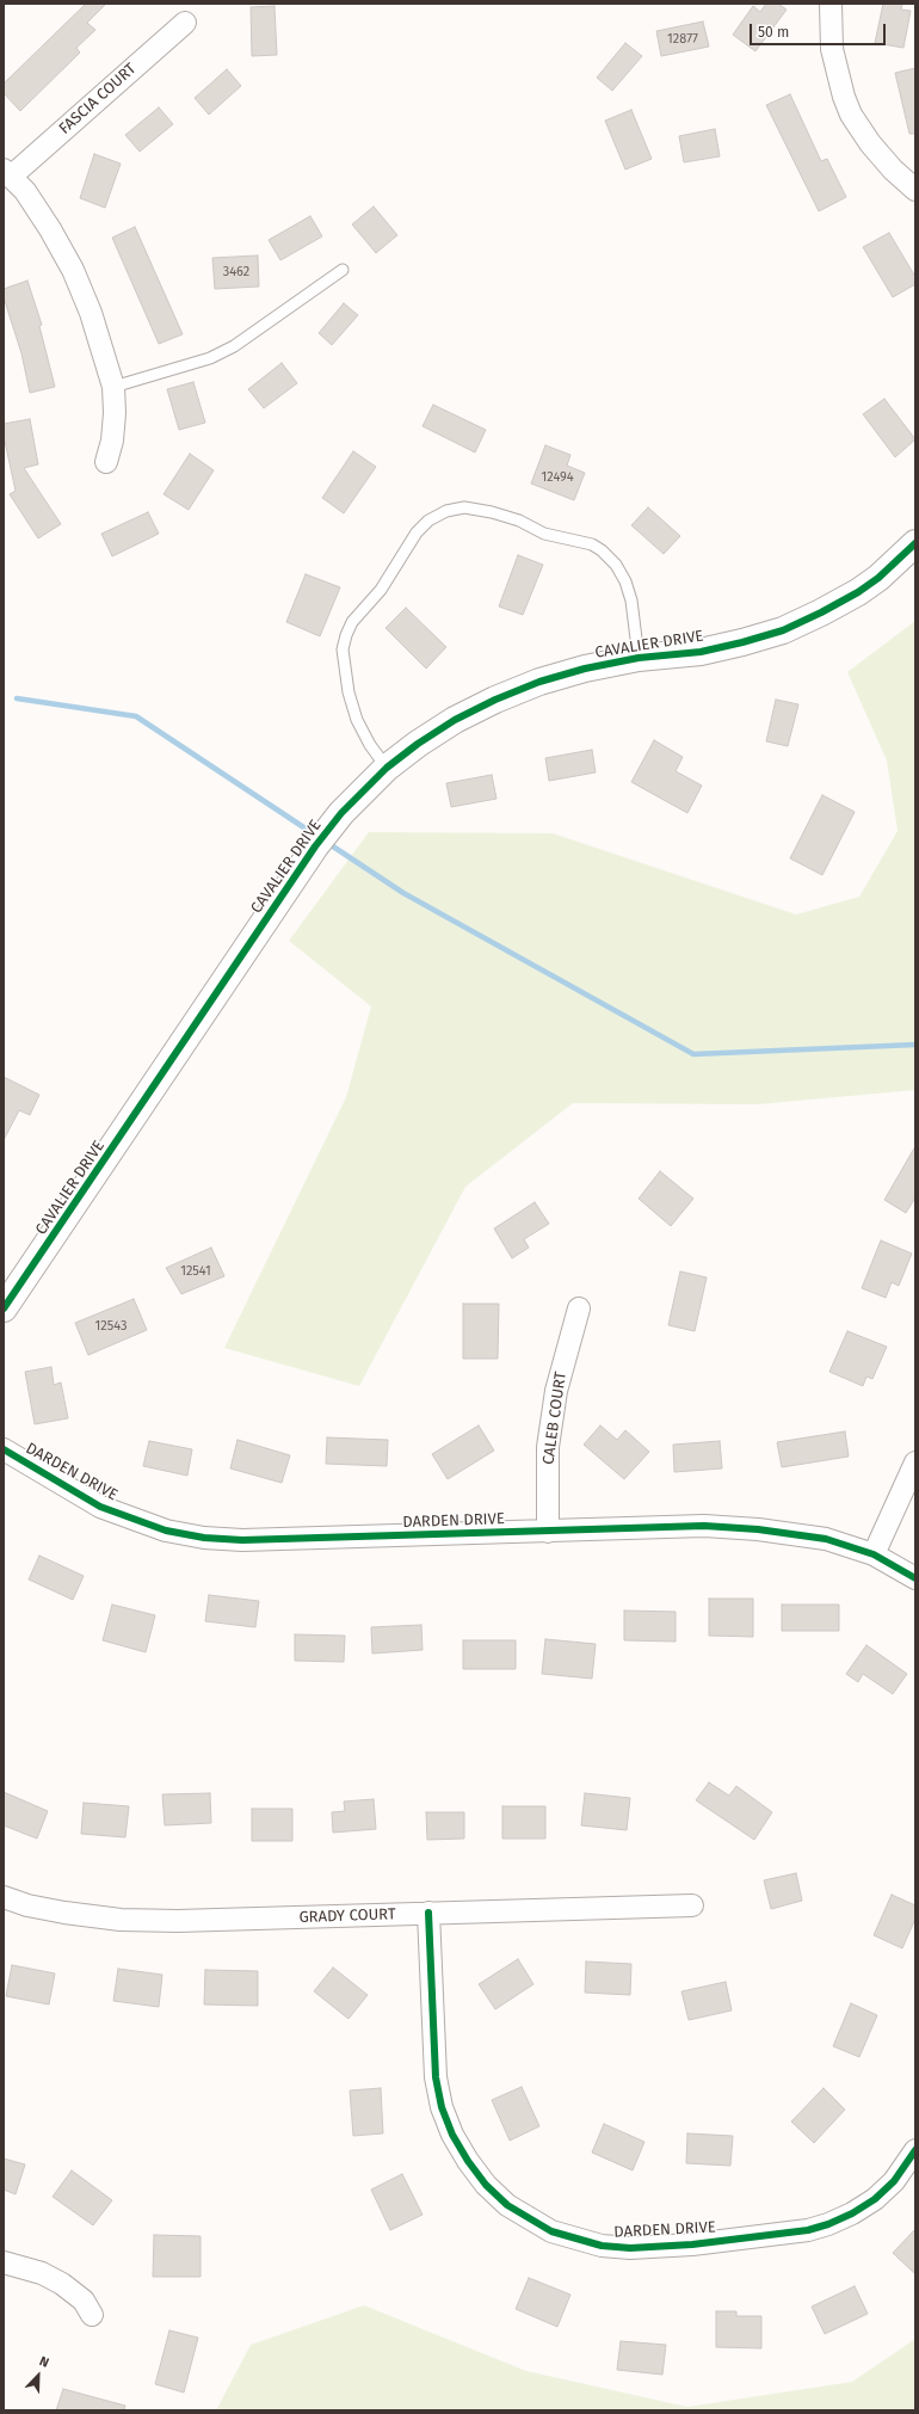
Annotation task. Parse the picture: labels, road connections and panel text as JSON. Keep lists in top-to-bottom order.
{
  "streets": {
    "street": [
      "FASCIA COURT",
      "CAVALIER DRIVE",
      "CALEB COURT",
      "DARDEN DRIVE",
      "GRADY COURT"
    ]
  },
  "crossings": [
    ["CALEB COURT", "DARDEN DRIVE"],
    ["DARDEN DRIVE", "GRADY COURT"]
  ],
  "house_numbers": [
    "12877",
    "3462",
    "12494",
    "12541",
    "12543"
  ],
  "scale_bar": "50 m",
  "north": "top right"
}
